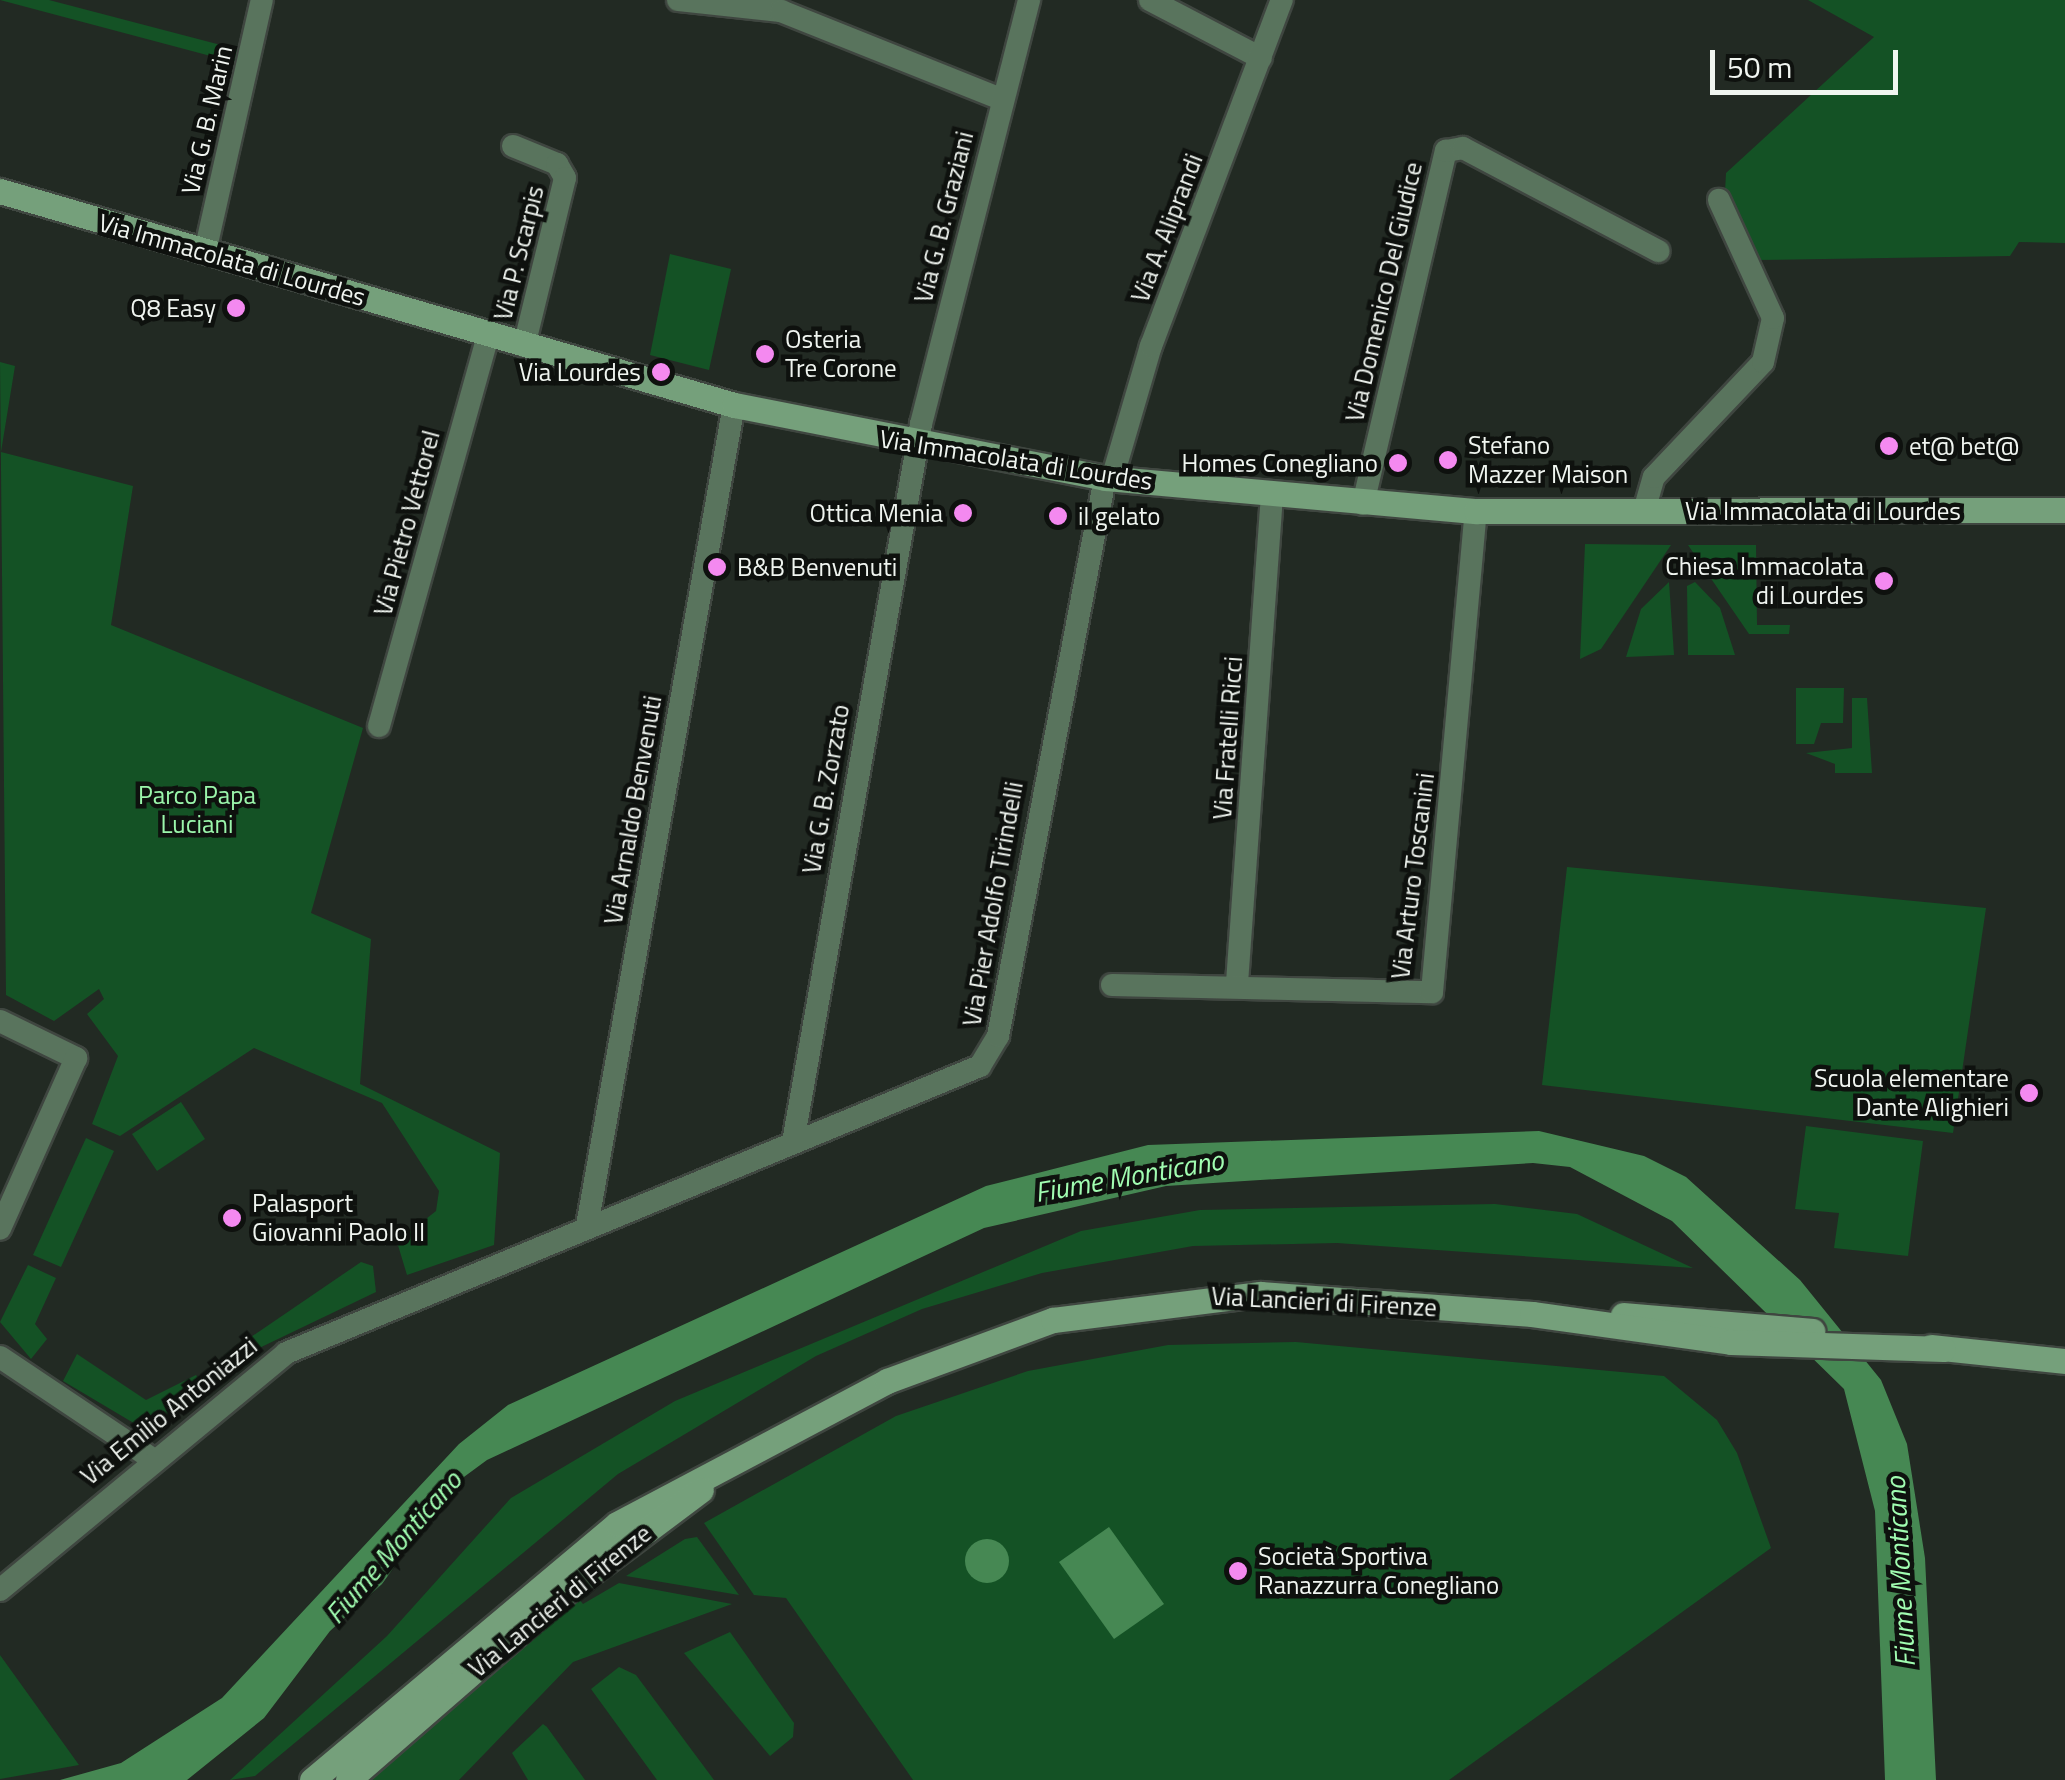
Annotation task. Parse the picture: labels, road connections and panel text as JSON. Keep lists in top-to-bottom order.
{
  "streets": {
    "main road": ["Via Immacolata di Lourdes", "Via Lancieri di Firenze"],
    "street": [
      "Via G. B. Marin",
      "Via G. B. Graziani",
      "Via A. Aliprandi",
      "Via P. Scarpis",
      "Via Domenico Del Giudice",
      "Via Pietro Vettorel",
      "Via Fratelli Ricci",
      "Via G. B. Zorzato",
      "Via Arnaldo Benvenuti",
      "Via Arturo Toscanini",
      "Via Pier Adolfo Tirindelli",
      "Via Emilio Antoniazzi"
    ]
  },
  "crossings": [
    ["Via G. B. Marin", "Via Immacolata di Lourdes"],
    ["Via G. B. Graziani", "Via Immacolata di Lourdes"],
    ["Via G. B. Graziani", "Via G. B. Zorzato"],
    ["Via A. Aliprandi", "Via Immacolata di Lourdes"],
    ["Via A. Aliprandi", "Via Pier Adolfo Tirindelli"],
    ["Via P. Scarpis", "Via Immacolata di Lourdes"],
    ["Via Immacolata di Lourdes", "Via Domenico Del Giudice"],
    ["Via Immacolata di Lourdes", "Via Pietro Vettorel"],
    ["Via Immacolata di Lourdes", "Via Fratelli Ricci"],
    ["Via Immacolata di Lourdes", "Via G. B. Zorzato"],
    ["Via Immacolata di Lourdes", "Via Arnaldo Benvenuti"],
    ["Via Immacolata di Lourdes", "Via Arturo Toscanini"],
    ["Via Immacolata di Lourdes", "Via Pier Adolfo Tirindelli"],
    ["Via Fratelli Ricci", "Via Arturo Toscanini"],
    ["Via G. B. Zorzato", "Via Pier Adolfo Tirindelli"],
    ["Via Arnaldo Benvenuti", "Via Pier Adolfo Tirindelli"],
    ["Via Pier Adolfo Tirindelli", "Via Emilio Antoniazzi"]
  ],
  "water": ["Fiume Monticano"],
  "parks": ["Parco Papa Luciani"],
  "places": [
    "Q8 Easy",
    "Osteria Tre Corone",
    "Via Lourdes",
    "et@ bet@",
    "Stefano Mazzer Maison",
    "Homes Conegliano",
    "Ottica Menia",
    "il gelato",
    "B&B Benvenuti",
    "Chiesa Immacolata di Lourdes",
    "Scuola elementare Dante Alighieri",
    "Palasport Giovanni Paolo II",
    "Società Sportiva Ranazzurra Conegliano"
  ],
  "scale_bar": "50 m"
}
